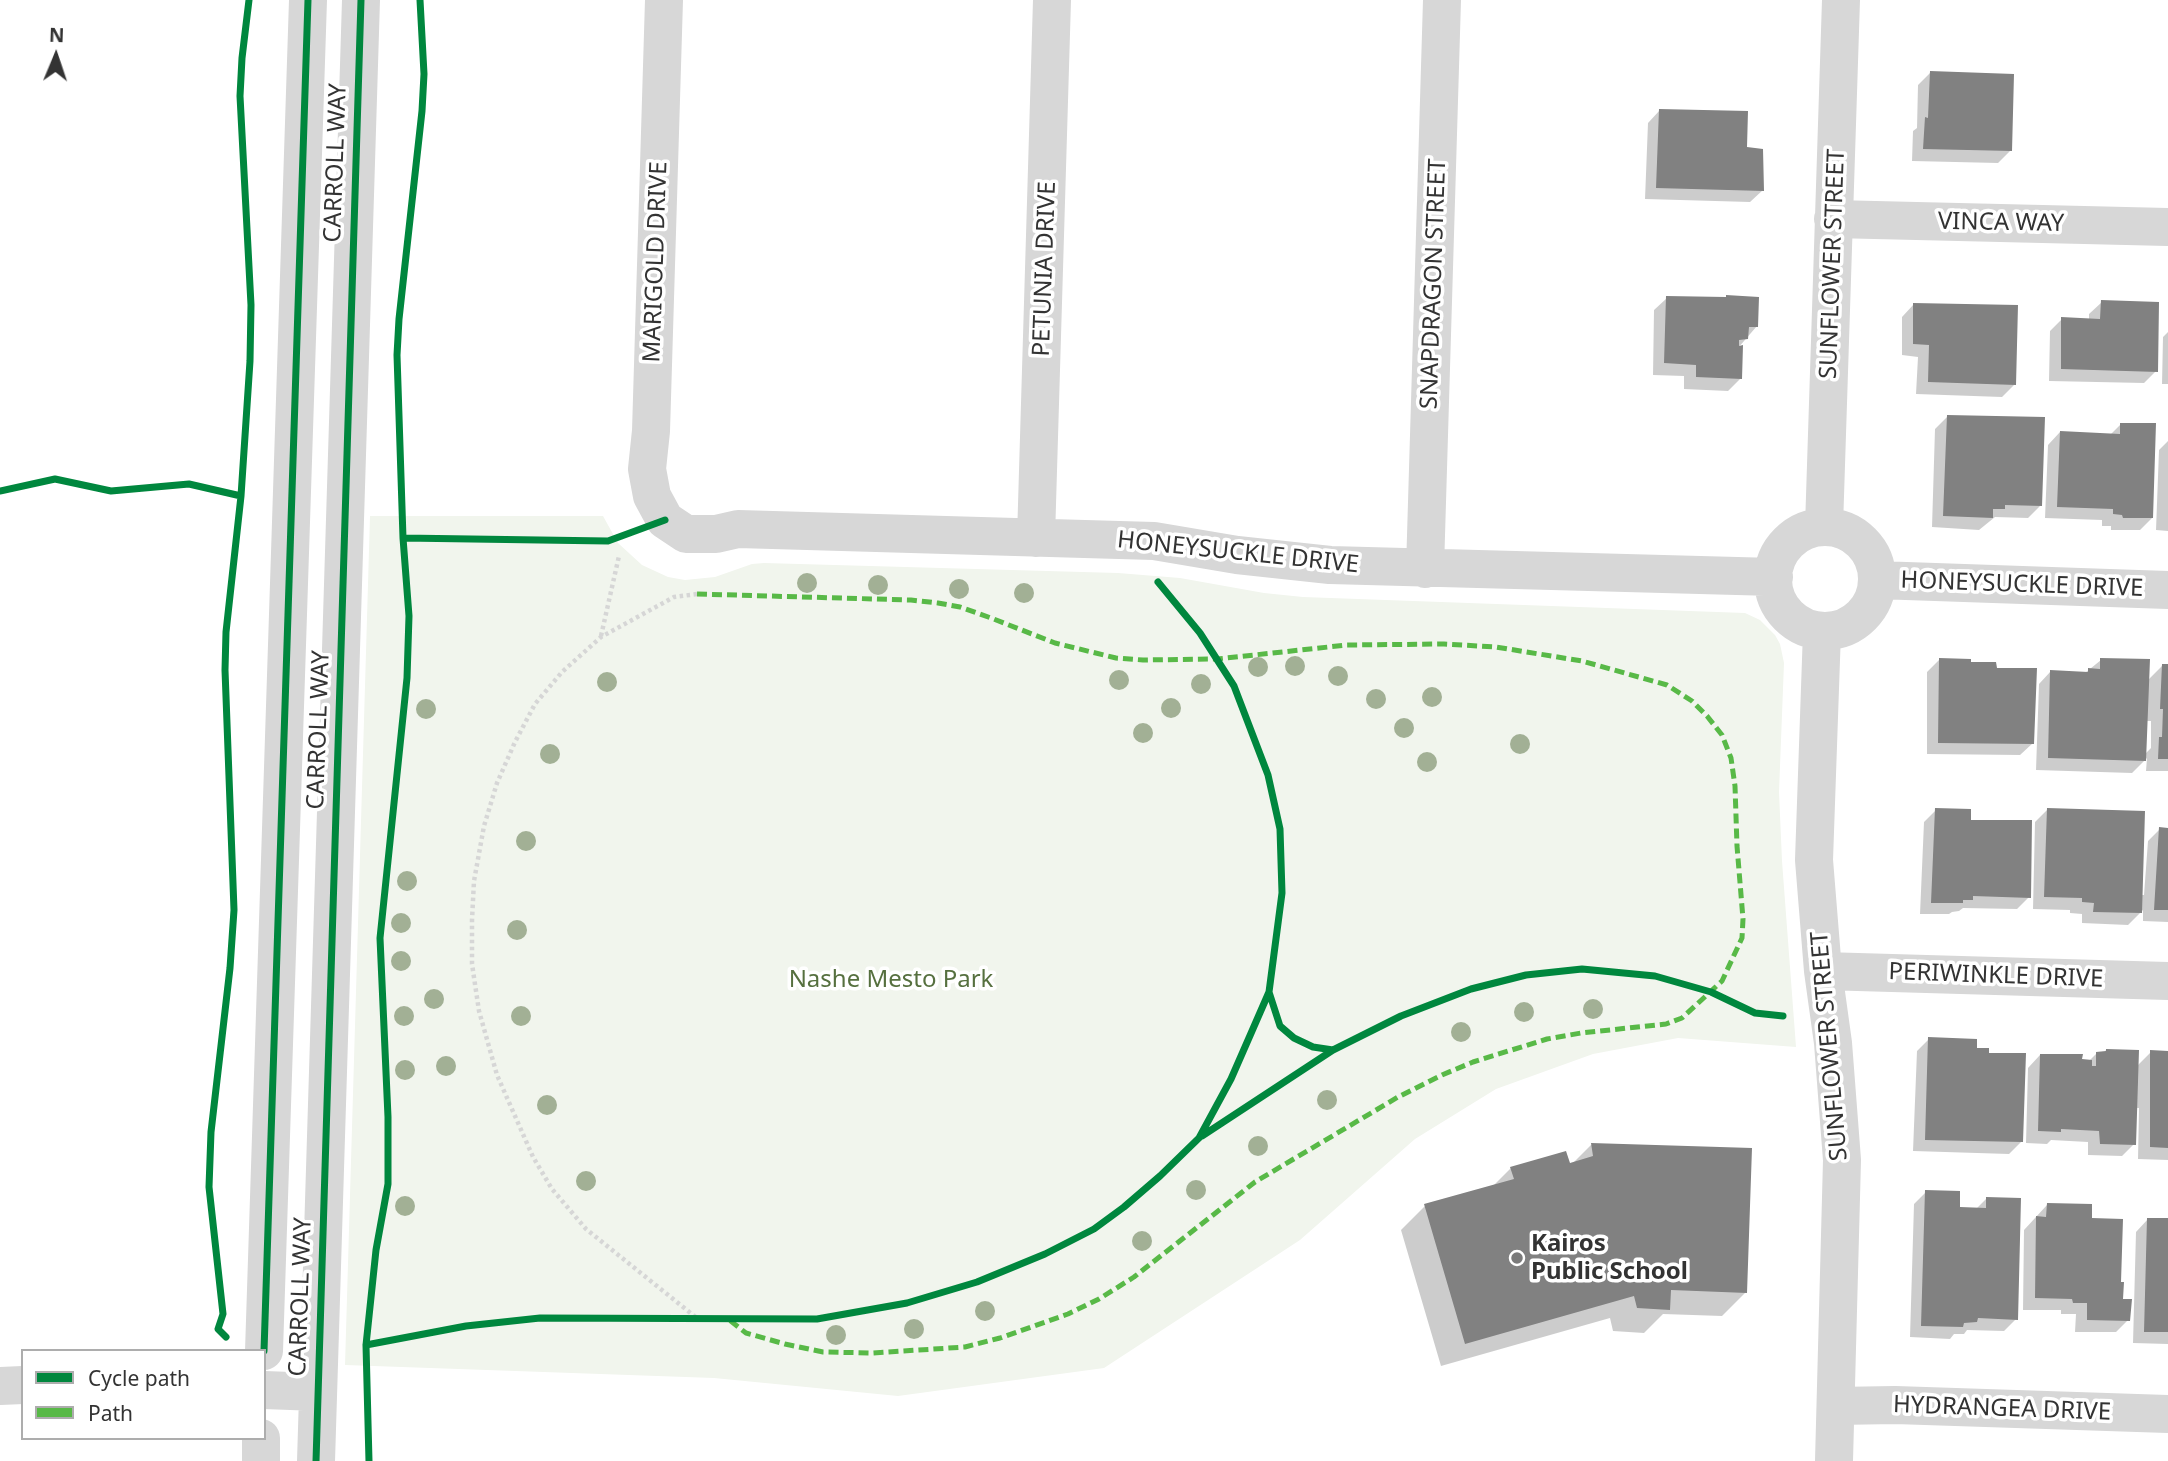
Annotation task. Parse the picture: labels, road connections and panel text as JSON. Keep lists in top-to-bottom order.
{
  "streets": {
    "street": [
      "CARROLL WAY",
      "VINCA WAY",
      "MARIGOLD DRIVE",
      "SUNFLOWER STREET",
      "PETUNIA DRIVE",
      "SNAPDRAGON STREET",
      "HONEYSUCKLE DRIVE",
      "PERIWINKLE DRIVE",
      "HYDRANGEA DRIVE"
    ]
  },
  "crossings": [
    ["VINCA WAY", "SUNFLOWER STREET"],
    ["MARIGOLD DRIVE", "HONEYSUCKLE DRIVE"],
    ["SUNFLOWER STREET", "HONEYSUCKLE DRIVE"],
    ["SUNFLOWER STREET", "PERIWINKLE DRIVE"],
    ["SUNFLOWER STREET", "HYDRANGEA DRIVE"],
    ["PETUNIA DRIVE", "HONEYSUCKLE DRIVE"],
    ["SNAPDRAGON STREET", "HONEYSUCKLE DRIVE"]
  ],
  "parks": ["Nashe Mesto Park"],
  "places": ["Kairos Public School"],
  "legend": ["Cycle path", "Path"],
  "north": "top"
}
